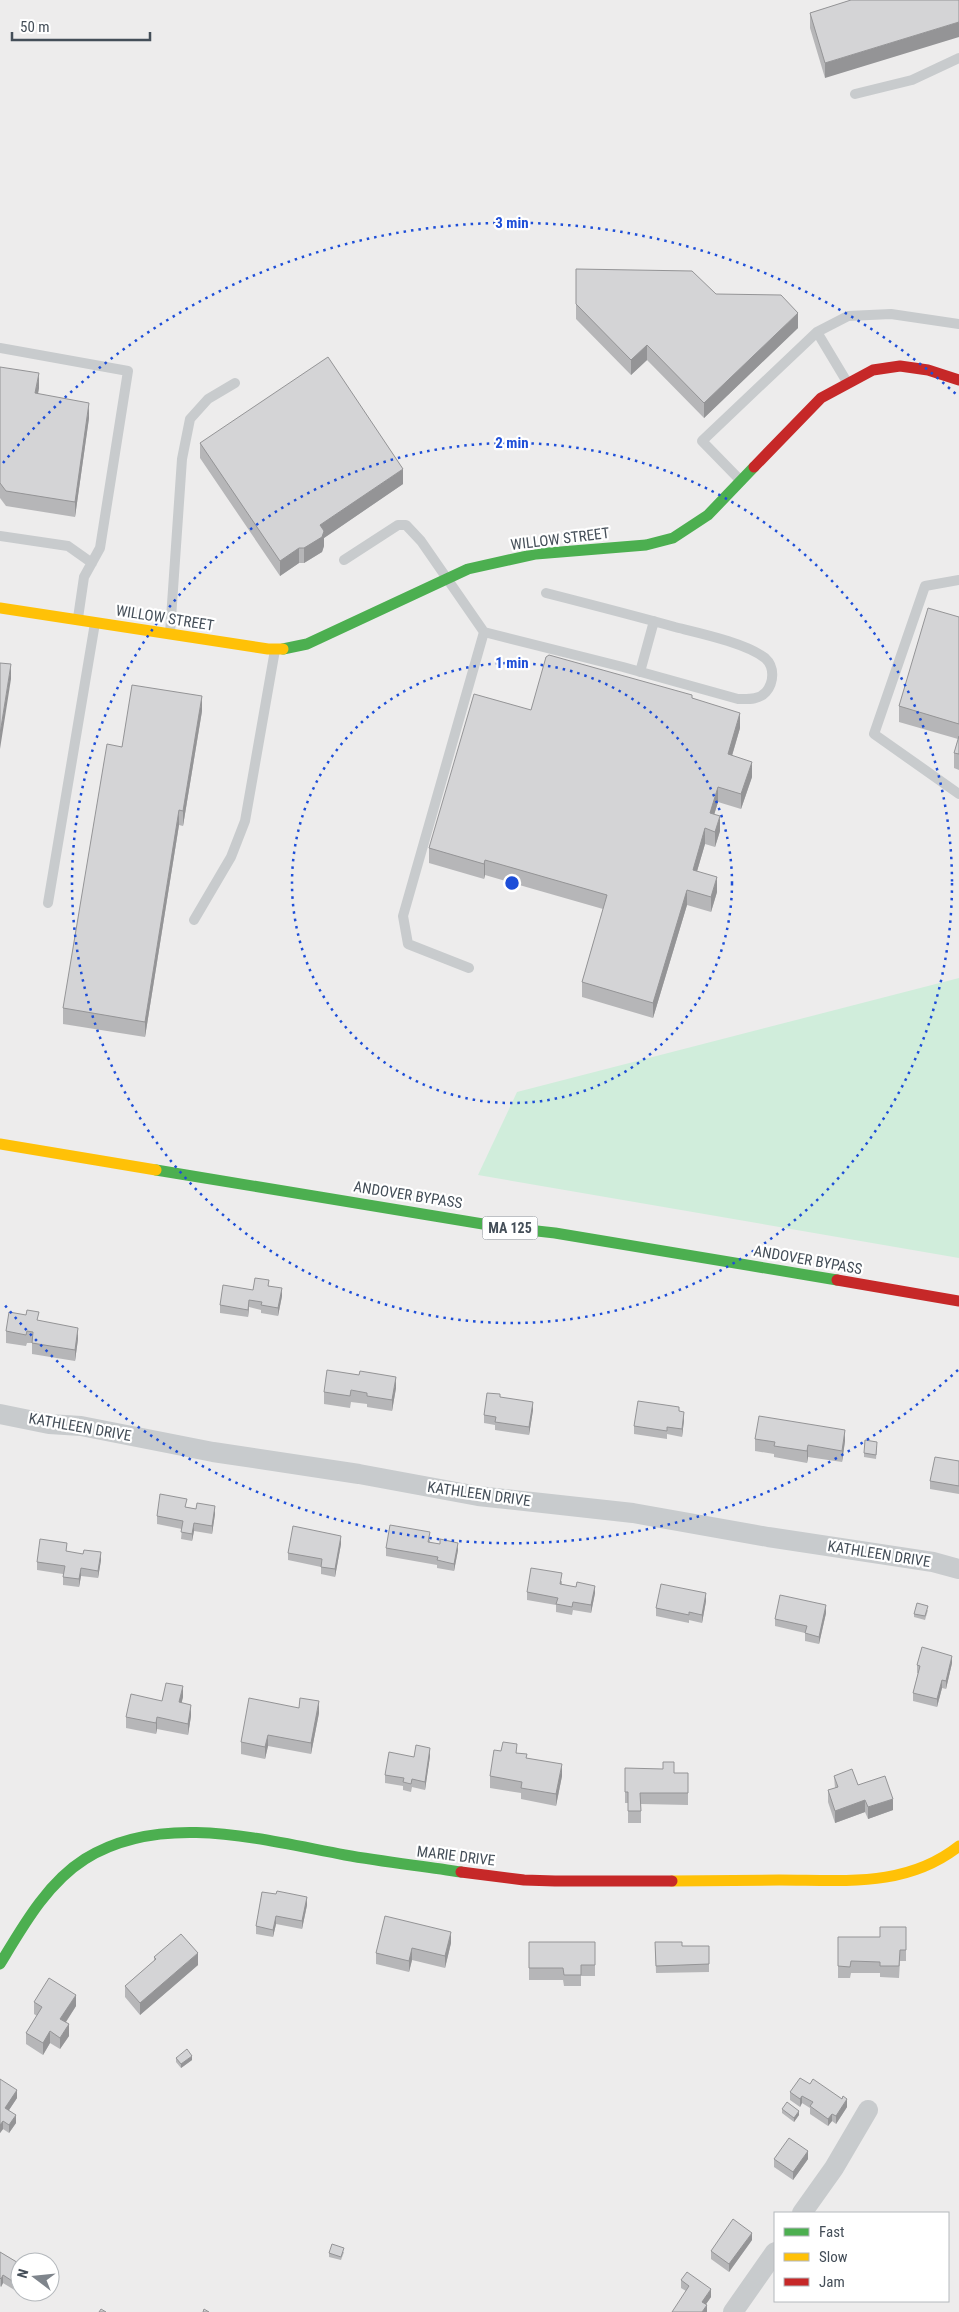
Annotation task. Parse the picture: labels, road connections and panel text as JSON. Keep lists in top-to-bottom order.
{
  "streets": {
    "street": [
      "WILLOW STREET",
      "ANDOVER BYPASS",
      "MA 125",
      "KATHLEEN DRIVE",
      "MARIE DRIVE"
    ]
  },
  "legend": ["Fast", "Slow", "Jam"],
  "scale_bar": "50 m",
  "north": "left",
  "rings": ["3 min", "2 min", "1 min"]
}
